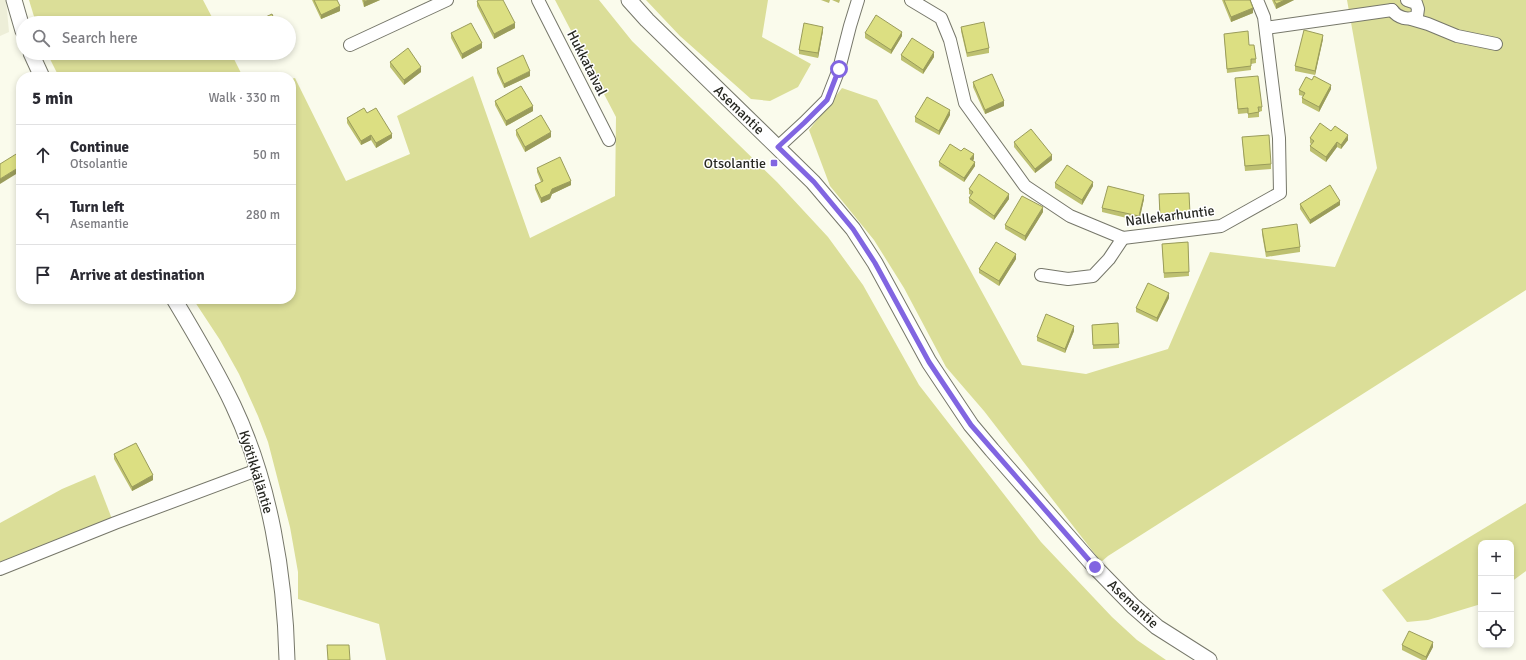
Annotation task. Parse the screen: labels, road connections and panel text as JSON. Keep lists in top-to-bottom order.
{
  "streets": {
    "main road": ["Asemantie", "Kyötikkäläntie"],
    "street": ["Hukkataival", "Nallekarhuntie"]
  },
  "places": {
    "transit": ["Otsolantie"]
  },
  "page": {
    "search": "Search here",
    "heading": ["5 min", "Walk · 330 m"],
    "list": [
      ["Continue", "Otsolantie", "50 m"],
      ["Turn left", "Asemantie", "280 m"],
      "Arrive at destination"
    ],
    "map_buttons": ["+", "−"]
  }
}
